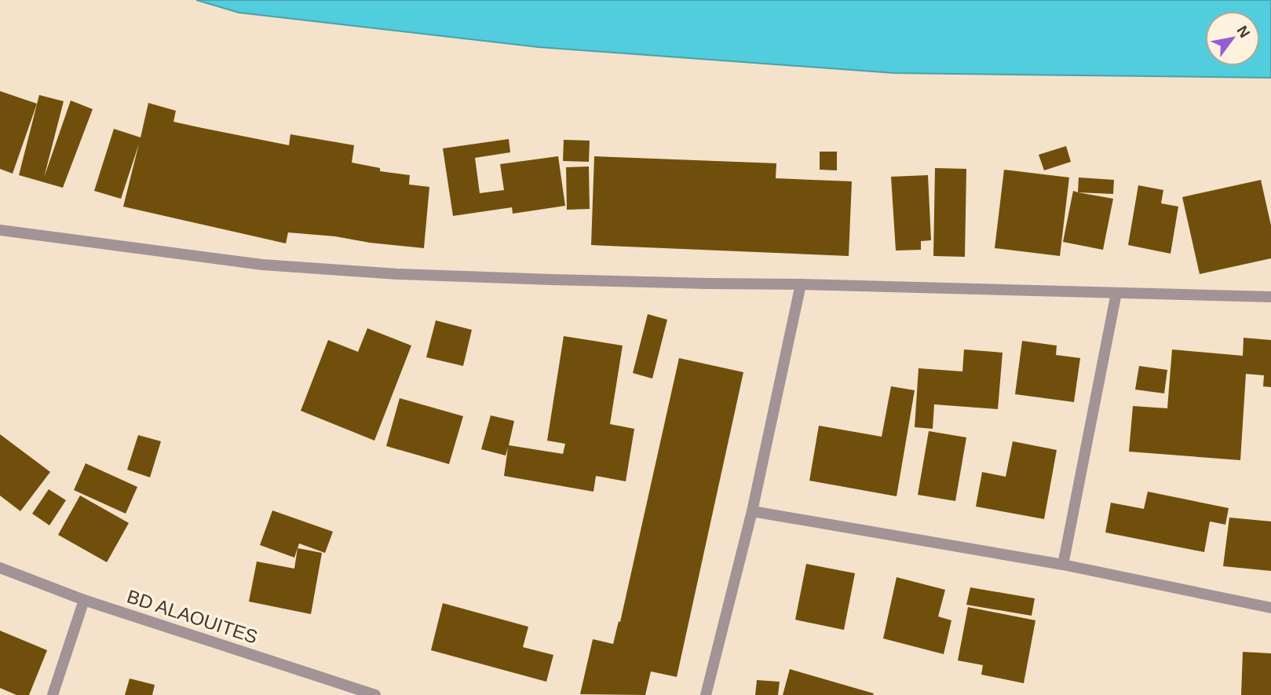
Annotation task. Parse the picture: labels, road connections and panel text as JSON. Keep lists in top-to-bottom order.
{
  "streets": {
    "street": ["BD ALAOUITES"]
  },
  "north": "top right"
}
